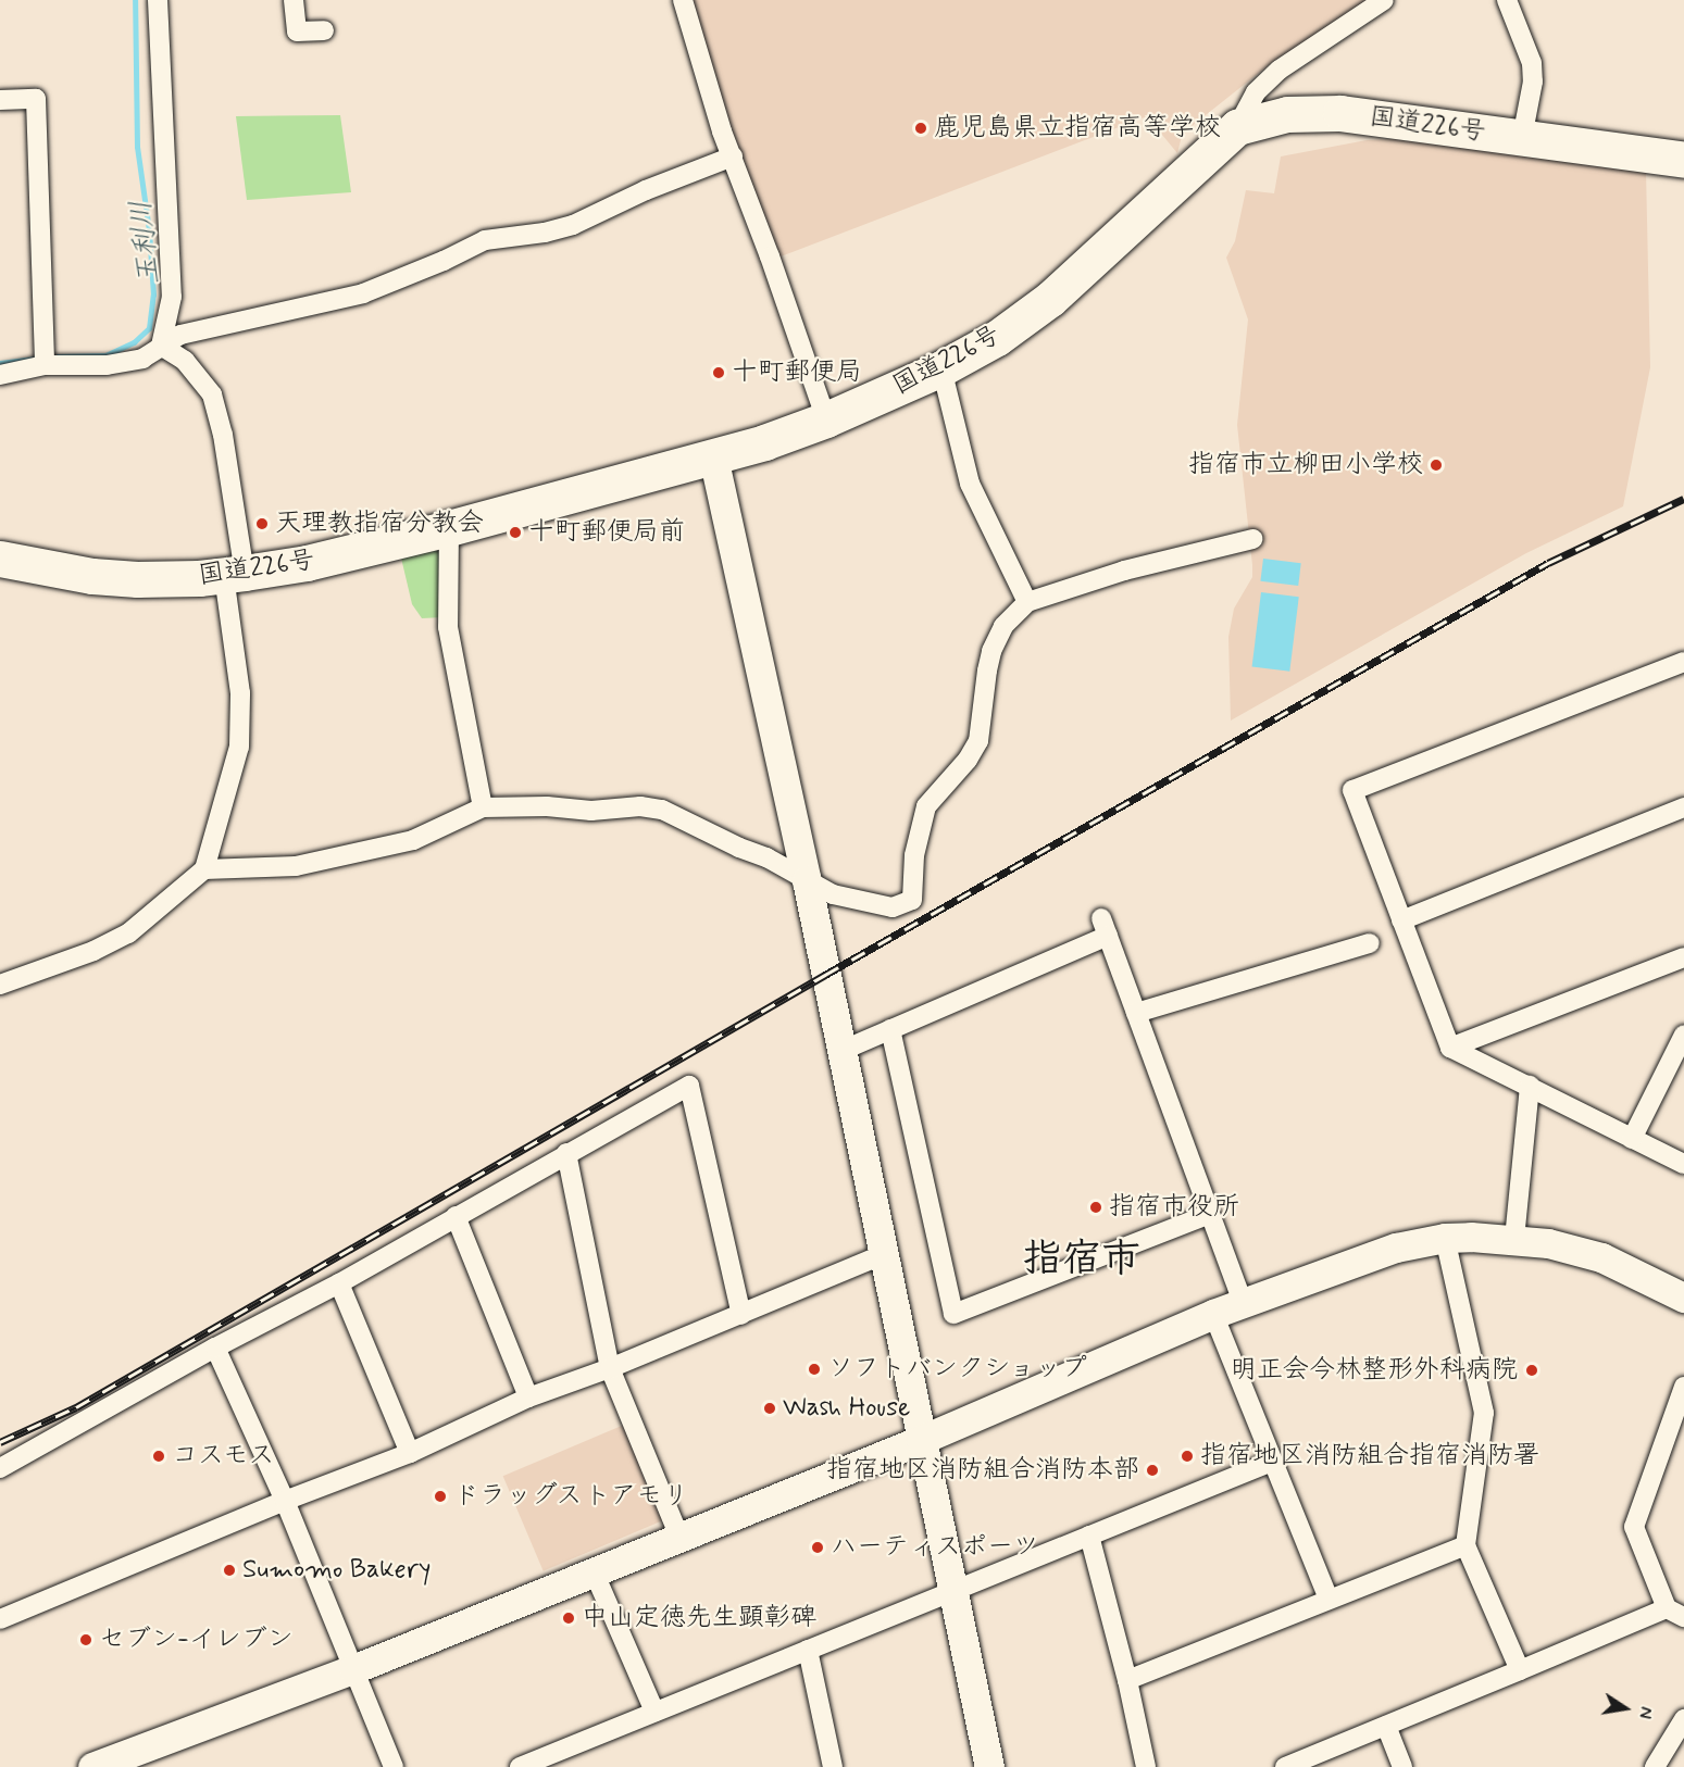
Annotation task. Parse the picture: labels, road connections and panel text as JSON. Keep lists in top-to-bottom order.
{
  "streets": {
    "highway": ["国道226号"]
  },
  "districts": ["指宿市"],
  "water": ["玉利川"],
  "places": [
    "鹿児島県立指宿高等学校",
    "十町郵便局",
    "指宿市立柳田小学校",
    "天理教指宿分教会",
    "十町郵便局前",
    "指宿市役所",
    "ソフトバンクショップ",
    "明正会今林整形外科病院",
    "Wash House",
    "コスモス",
    "指宿地区消防組合指宿消防署",
    "指宿地区消防組合消防本部",
    "ドラッグストアモリ",
    "ハーティスポーツ",
    "Sumomo Bakery",
    "中山定徳先生顕彰碑",
    "セブン-イレブン"
  ],
  "north": "right"
}
